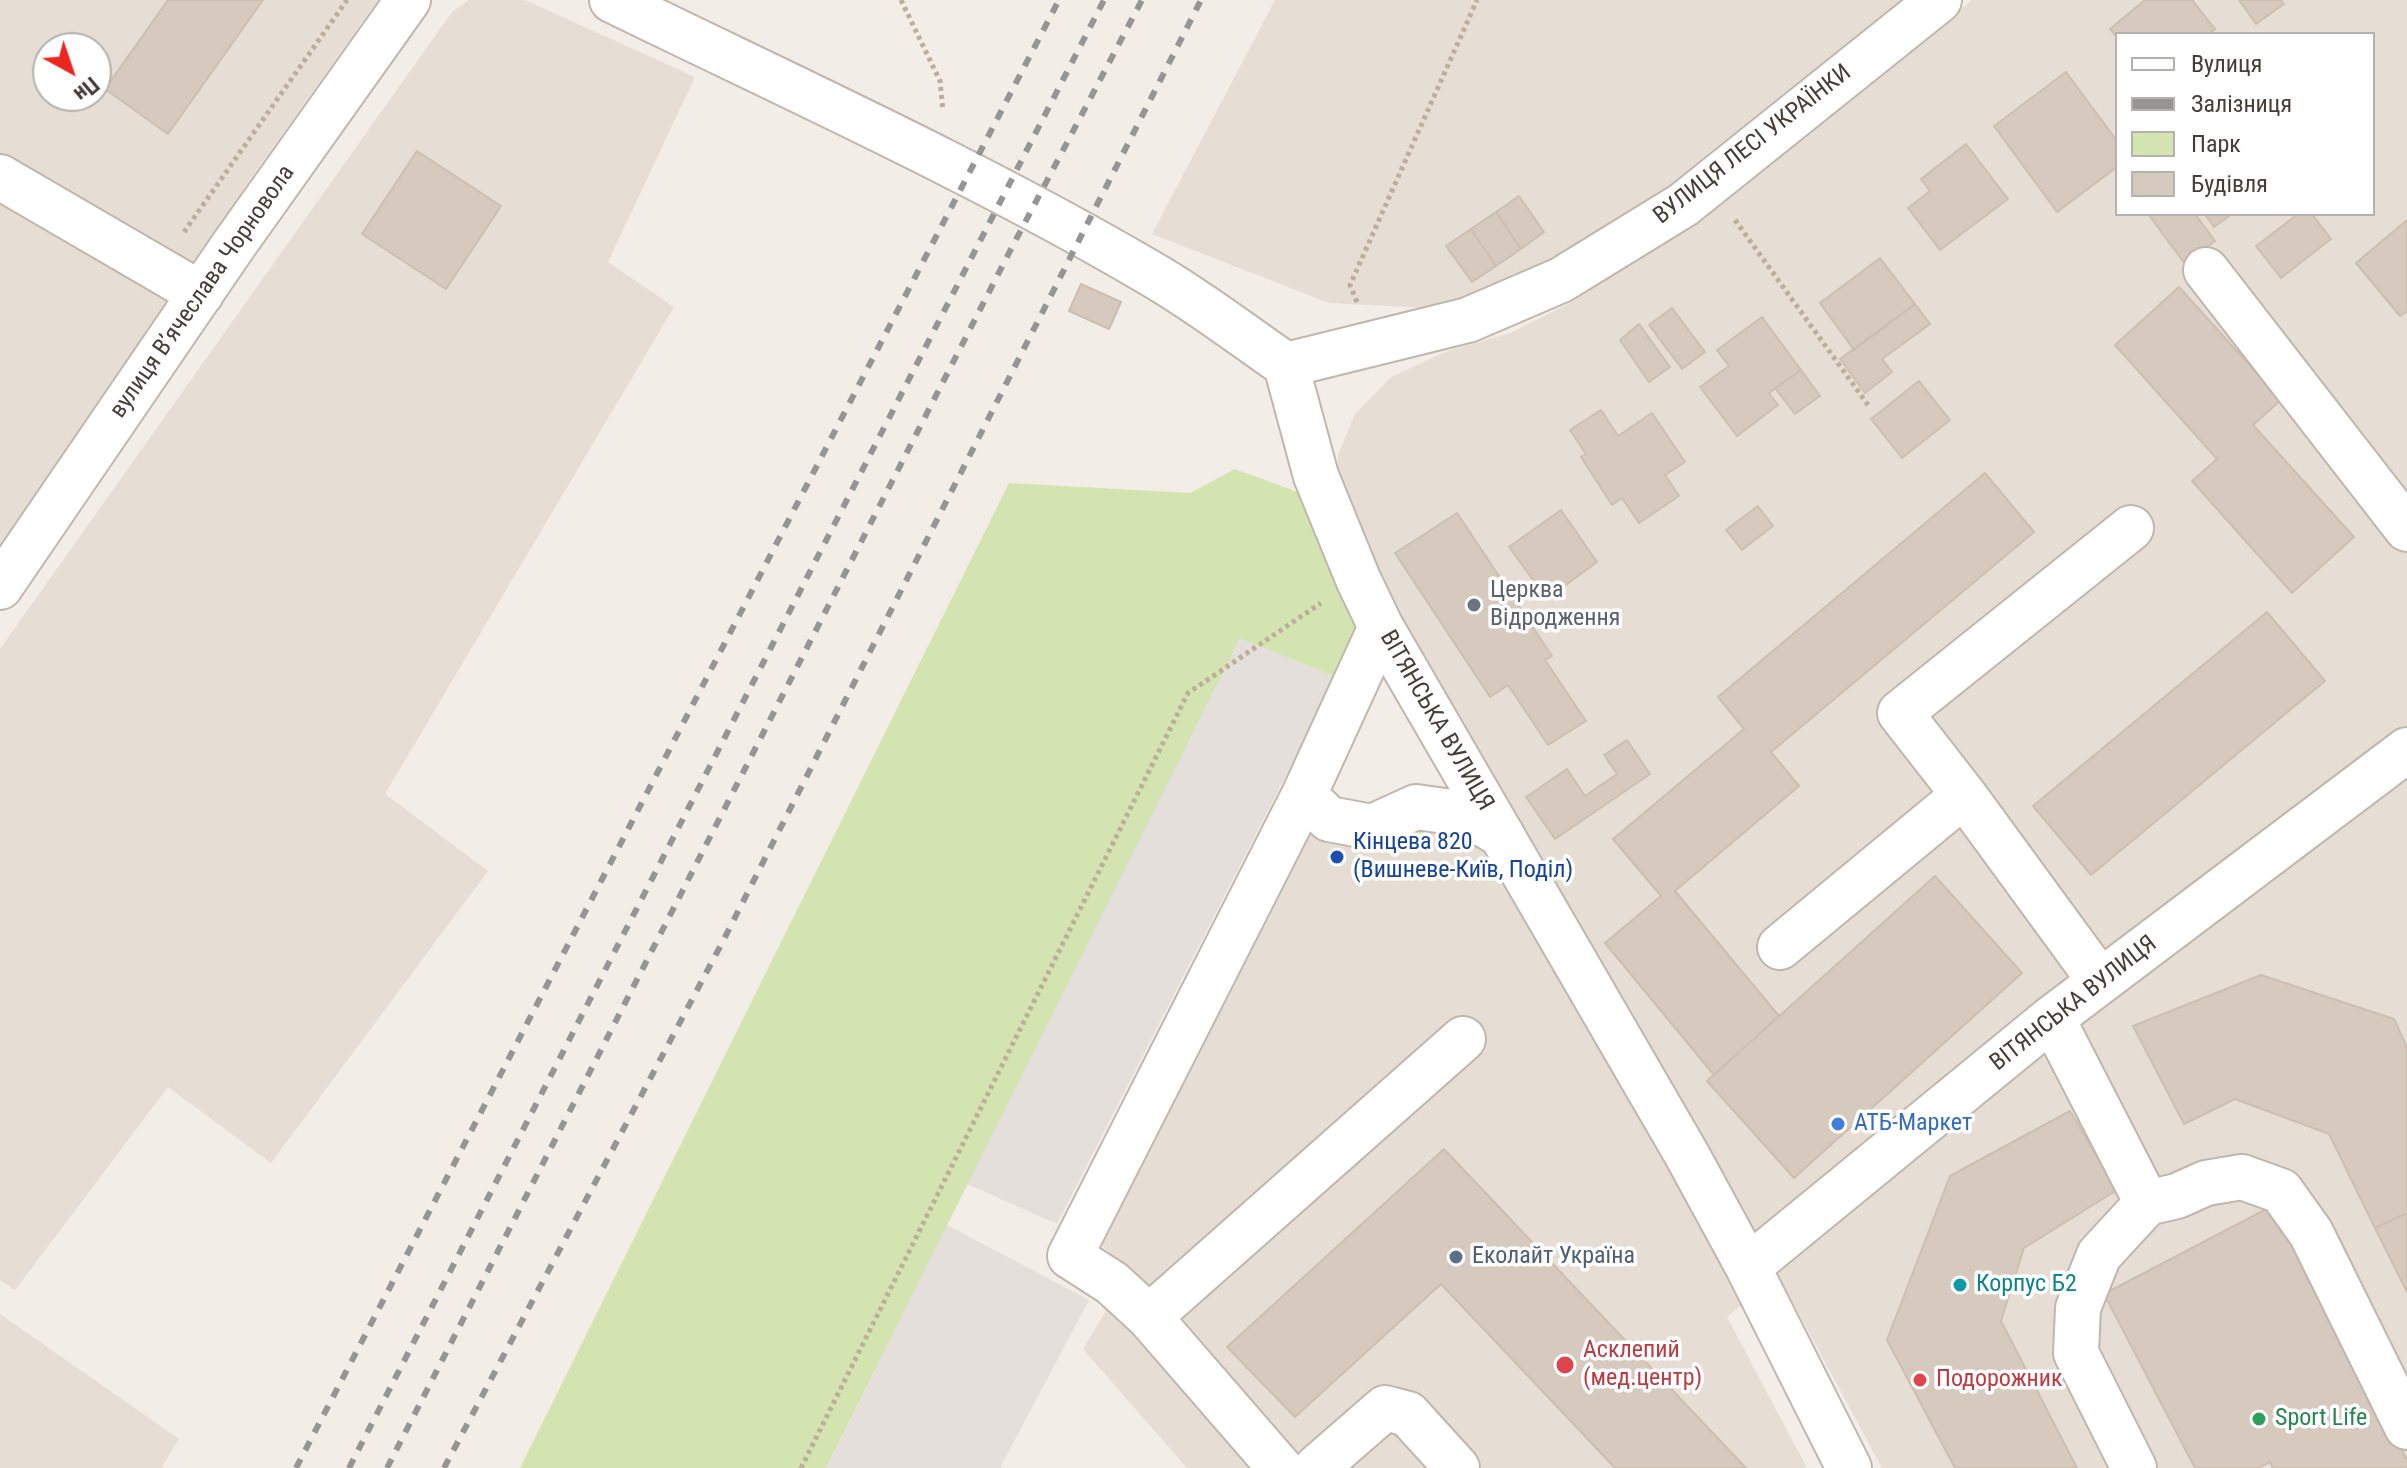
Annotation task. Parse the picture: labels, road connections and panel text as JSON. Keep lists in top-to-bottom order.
{
  "streets": {
    "street": ["ВУЛИЦЯ ЛЕСІ УКРАЇНКИ", "вулиця Вʼячеслава Чорновола", "ВІТЯНСЬКА ВУЛИЦЯ"]
  },
  "crossings": [
    ["ВУЛИЦЯ ЛЕСІ УКРАЇНКИ", "ВІТЯНСЬКА ВУЛИЦЯ"]
  ],
  "places": [
    "Церква Відродження",
    "Кінцева 820 (Вишневе-Київ, Поділ)",
    "АТБ-Маркет",
    "Еколайт Україна",
    "Корпус Б2",
    "Асклепий (мед.центр)",
    "Подорожник",
    "Sport Life"
  ],
  "legend": [
    "Вулиця",
    "Залізниця",
    "Парк",
    "Будівля"
  ],
  "north": "bottom right"
}
